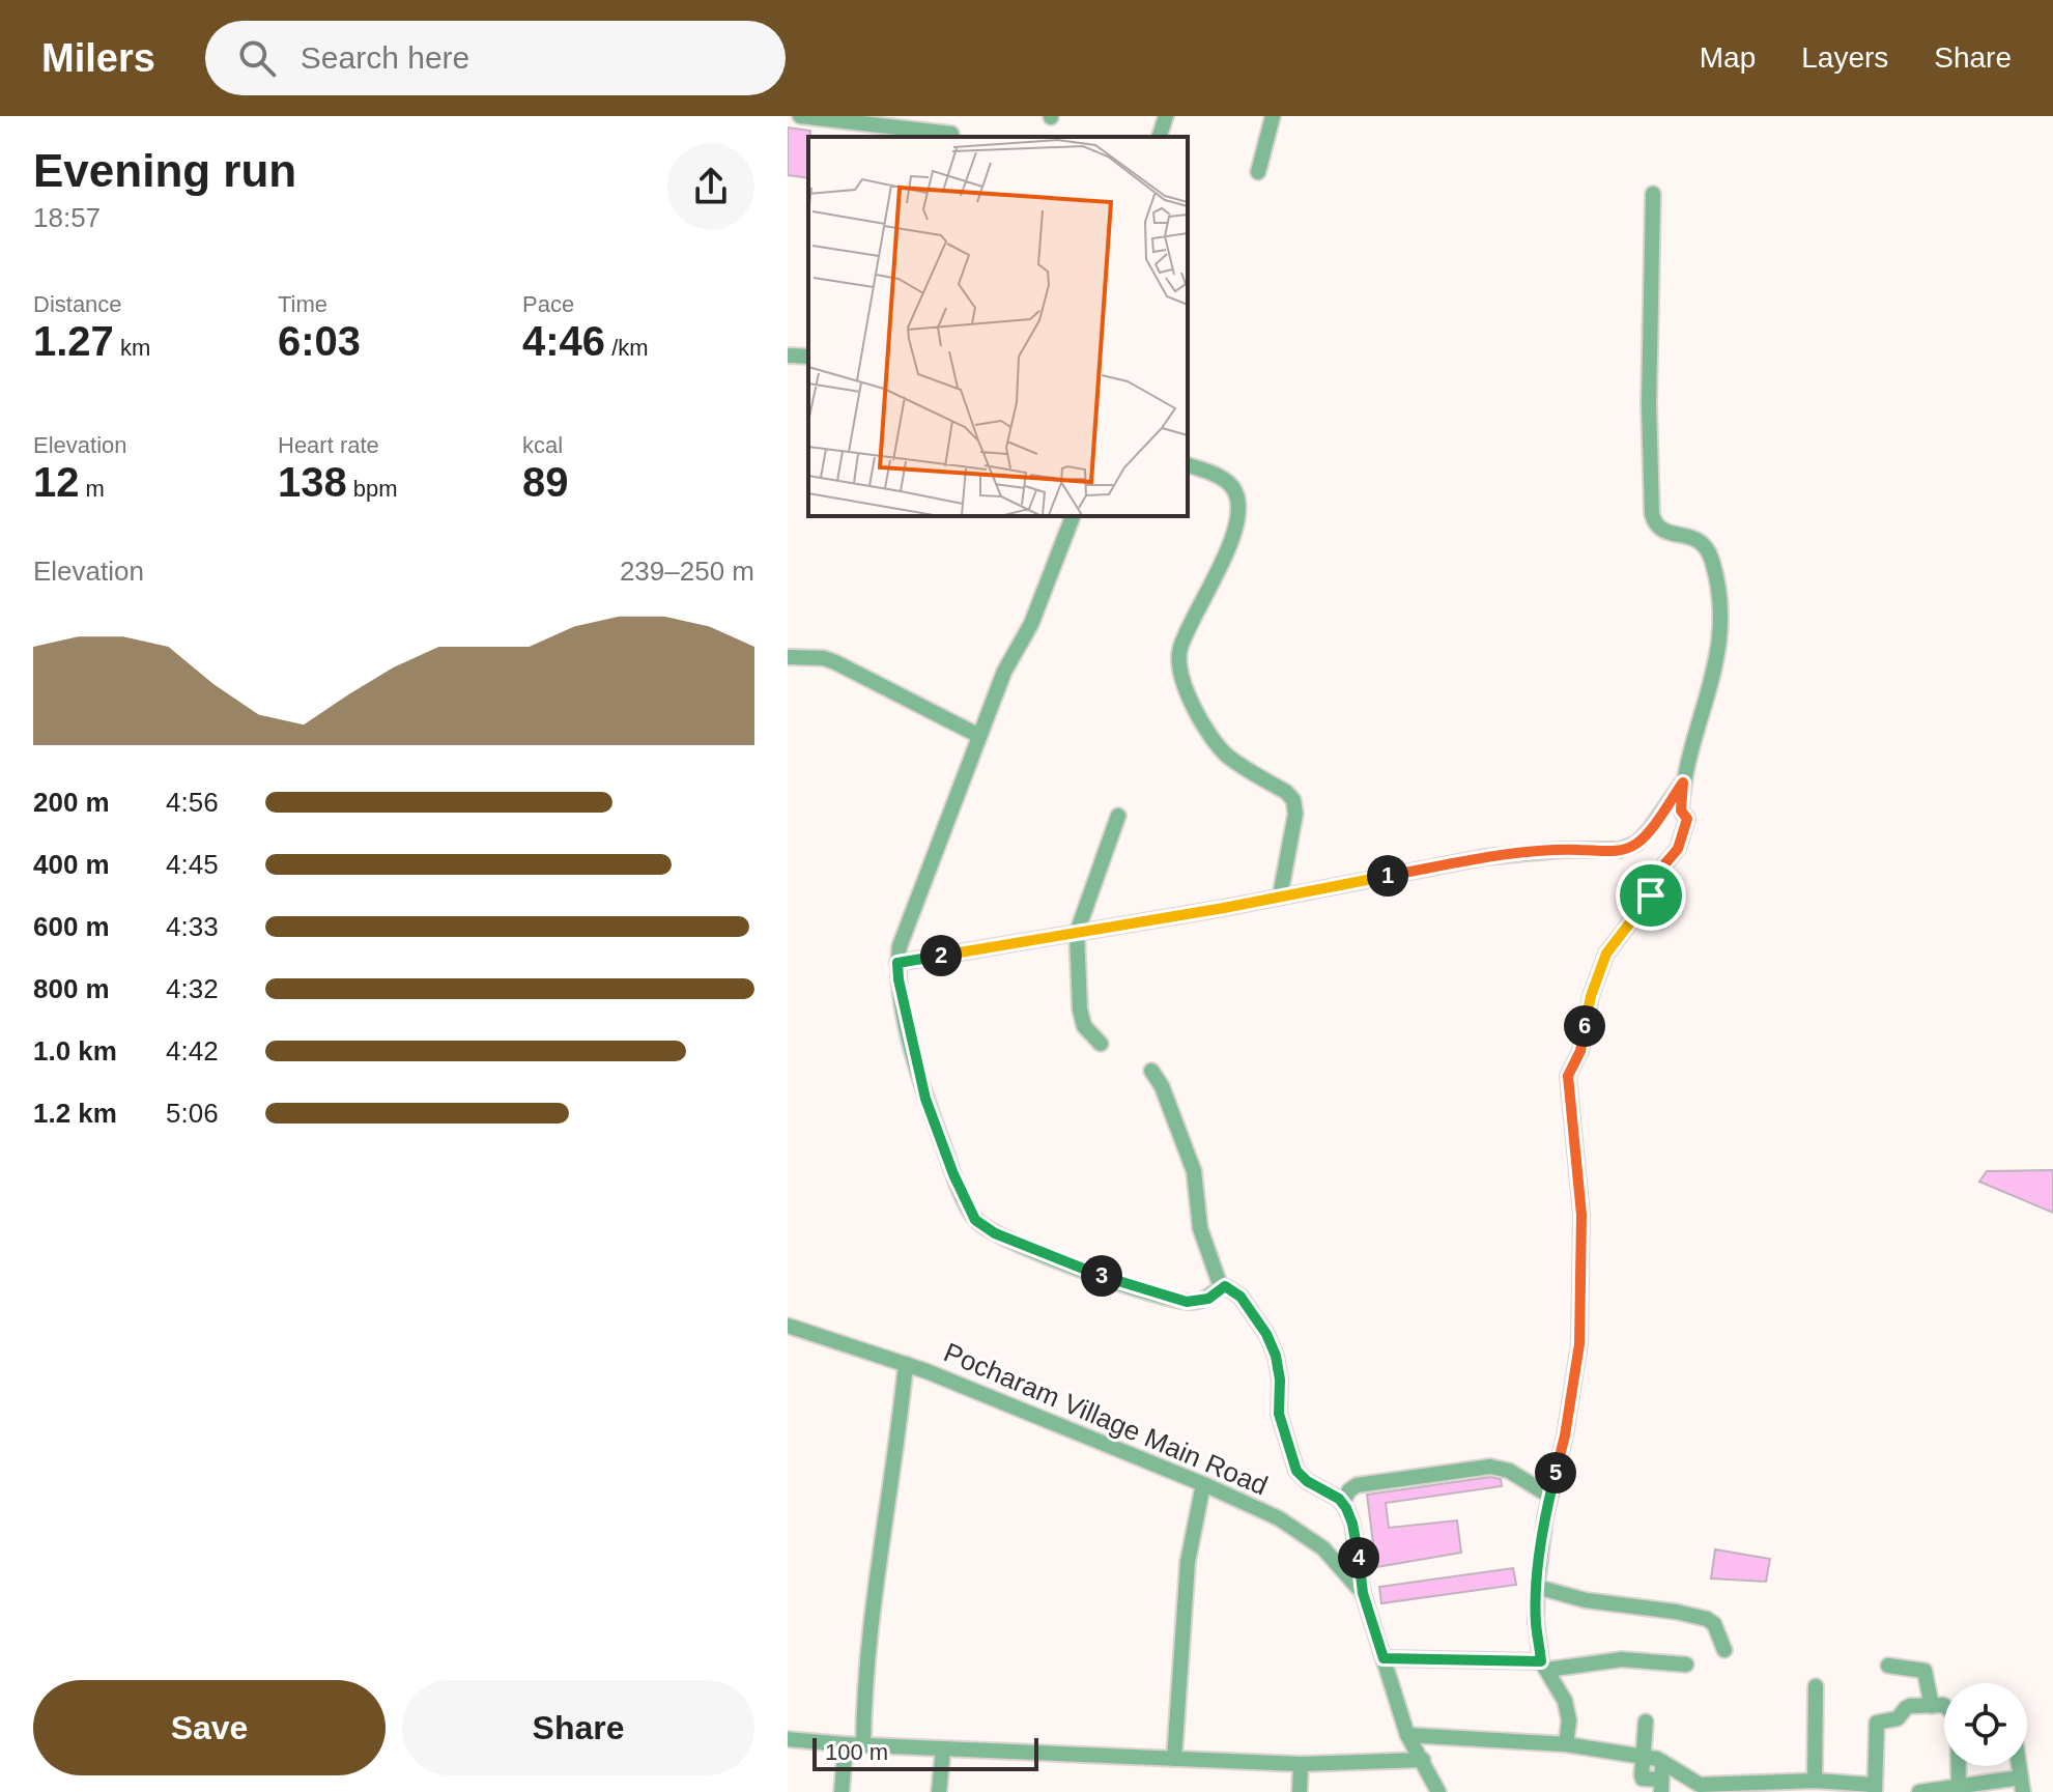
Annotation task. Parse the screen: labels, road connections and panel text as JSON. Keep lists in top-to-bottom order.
{
  "streets": {
    "street": ["Pocharam Village Main Road"]
  },
  "scale_bar": "100 m",
  "page": {
    "header": "Milers",
    "search": "Search here",
    "nav": ["Map", "Layers", "Share"],
    "heading": ["Evening run", "18:57"],
    "stats": [
      ["Distance", "1.27 km"],
      ["Time", "6:03"],
      ["Pace", "4:46 /km"],
      ["Elevation", "12 m"],
      ["Heart rate", "138 bpm"],
      ["kcal", "89"]
    ],
    "chart": ["Elevation", "239–250 m"],
    "list": [
      {
        "name": "200 m",
        "note": "4:56"
      },
      {
        "name": "400 m",
        "note": "4:45"
      },
      {
        "name": "600 m",
        "note": "4:33"
      },
      {
        "name": "800 m",
        "note": "4:32"
      },
      {
        "name": "1.0 km",
        "note": "4:42"
      },
      {
        "name": "1.2 km",
        "note": "5:06"
      }
    ],
    "pins": [
      "1",
      "2",
      "6",
      "3",
      "5",
      "4"
    ],
    "buttons": ["Save", "Share"],
    "scale": "100 m"
  }
}
